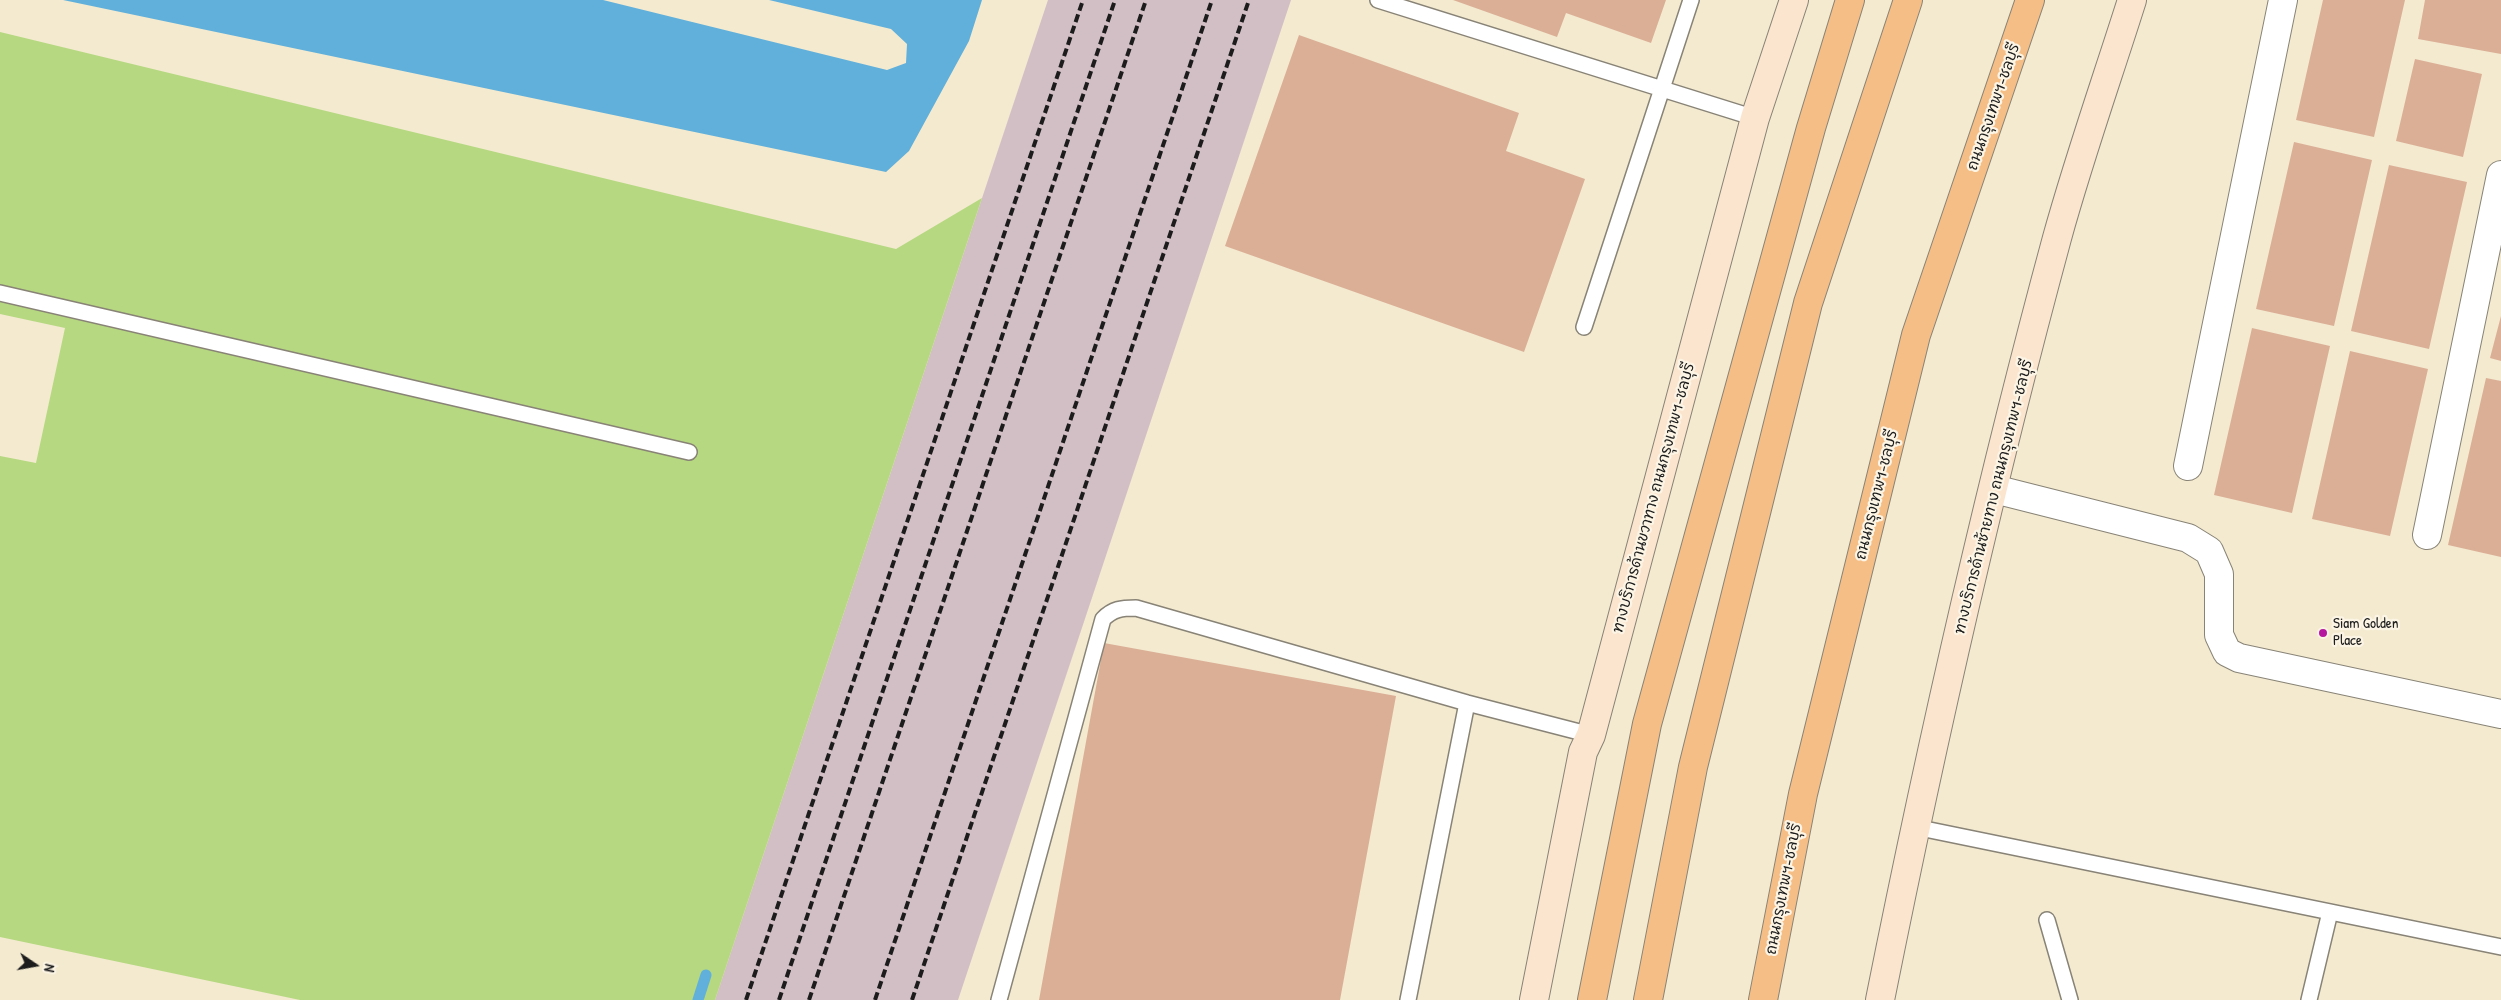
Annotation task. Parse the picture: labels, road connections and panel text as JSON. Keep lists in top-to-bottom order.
{
  "streets": {
    "highway": ["ถนนกรุงเทพฯ-ชลบุรี"],
    "main road": ["ทางบริการด้านซ้ายทาง ถนนกรุงเทพฯ-ชลบุรี", "ทางบริการด้านขวาทาง ถนนกรุงเทพฯ-ชลบุรี"]
  },
  "places": ["Siam Golden Place"],
  "north": "right"
}
